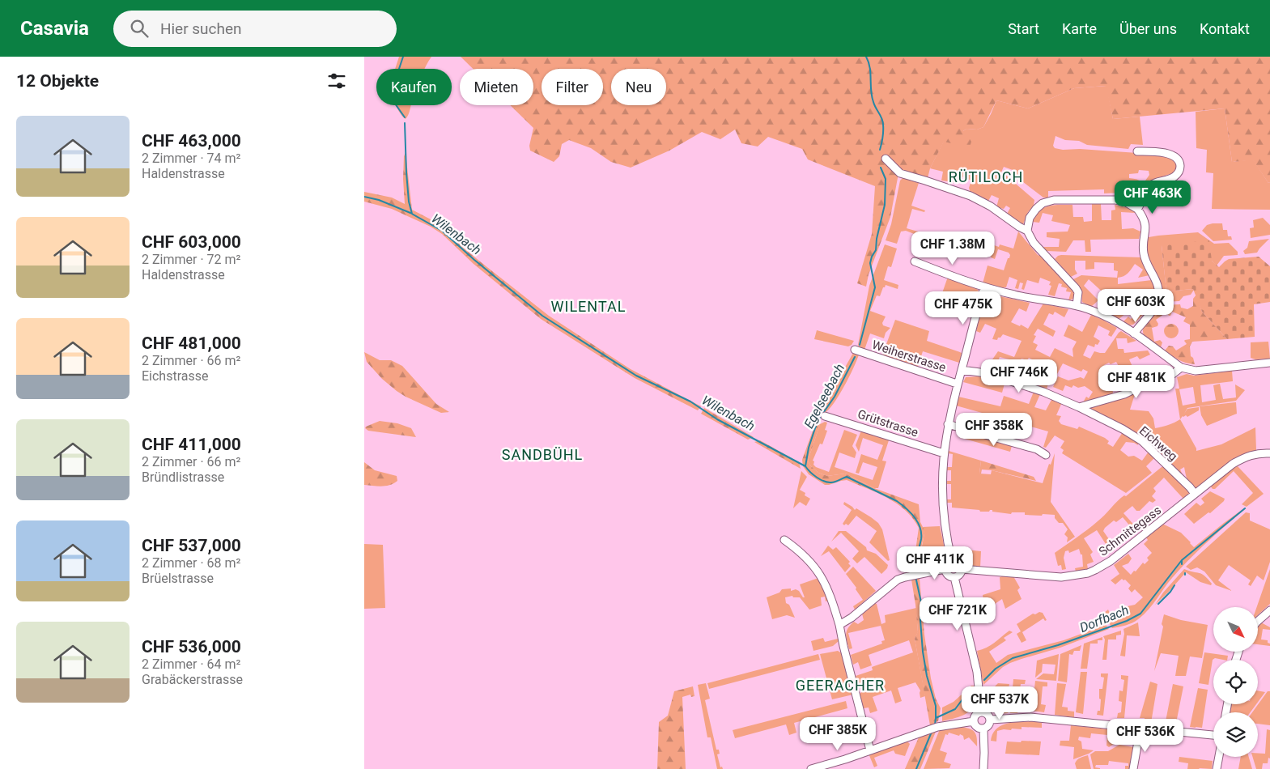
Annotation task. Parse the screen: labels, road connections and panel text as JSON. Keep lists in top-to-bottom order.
{
  "streets": {
    "street": [
      "Weiherstrasse",
      "Grütstrasse",
      "Eichweg",
      "Schmittegass"
    ]
  },
  "crossings": [
    ["Eichweg", "Schmittegass"]
  ],
  "districts": [
    "RÜTILOCH",
    "WILENTAL",
    "SANDBÜHL",
    "GEERACHER"
  ],
  "water": ["Wilenbach", "Egelseebach", "Dorfbach"],
  "north": "bottom right",
  "page": {
    "header": "Casavia",
    "search": "Hier suchen",
    "nav": [
      "Start",
      "Karte",
      "Über uns",
      "Kontakt"
    ],
    "heading": "12 Objekte",
    "chip": [
      "Kaufen",
      "Mieten",
      "Filter",
      "Neu"
    ],
    "list": [
      {
        "name": "CHF 463,000",
        "note": "2 Zimmer · 74 m² · Haldenstrasse"
      },
      {
        "name": "CHF 603,000",
        "note": "2 Zimmer · 72 m² · Haldenstrasse"
      },
      {
        "name": "CHF 481,000",
        "note": "2 Zimmer · 66 m² · Eichstrasse"
      },
      {
        "name": "CHF 411,000",
        "note": "2 Zimmer · 66 m² · Bründlistrasse"
      },
      {
        "name": "CHF 537,000",
        "note": "2 Zimmer · 68 m² · Brüelstrasse"
      },
      {
        "name": "CHF 536,000",
        "note": "2 Zimmer · 64 m² · Grabäckerstrasse"
      }
    ],
    "price": [
      "CHF 463K",
      "CHF 1.38M",
      "CHF 603K",
      "CHF 475K",
      "CHF 746K",
      "CHF 481K",
      "CHF 358K",
      "CHF 411K",
      "CHF 721K",
      "CHF 537K",
      "CHF 385K",
      "CHF 536K"
    ]
  }
}
